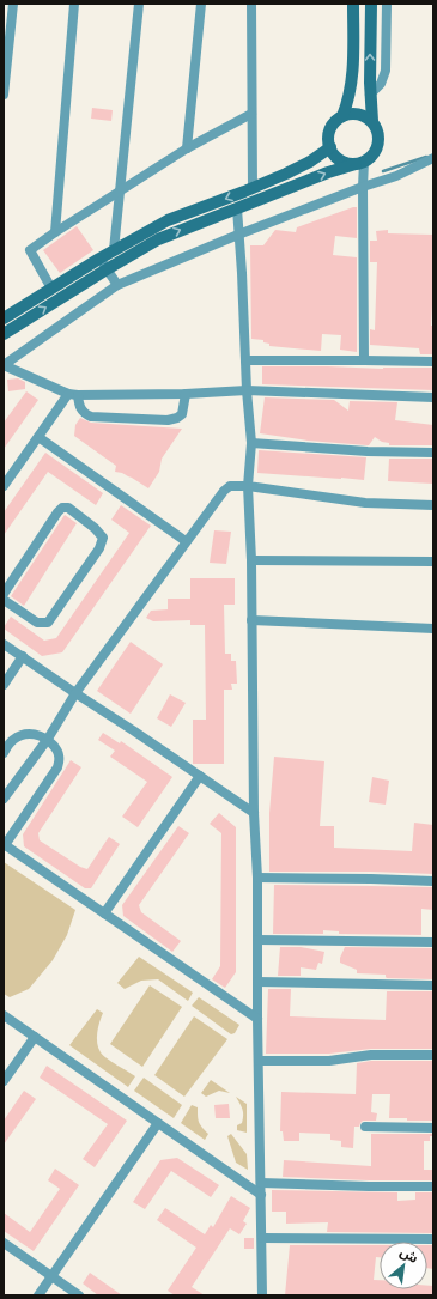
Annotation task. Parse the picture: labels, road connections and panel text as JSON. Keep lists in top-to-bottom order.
{
  "north": "top right"
}
